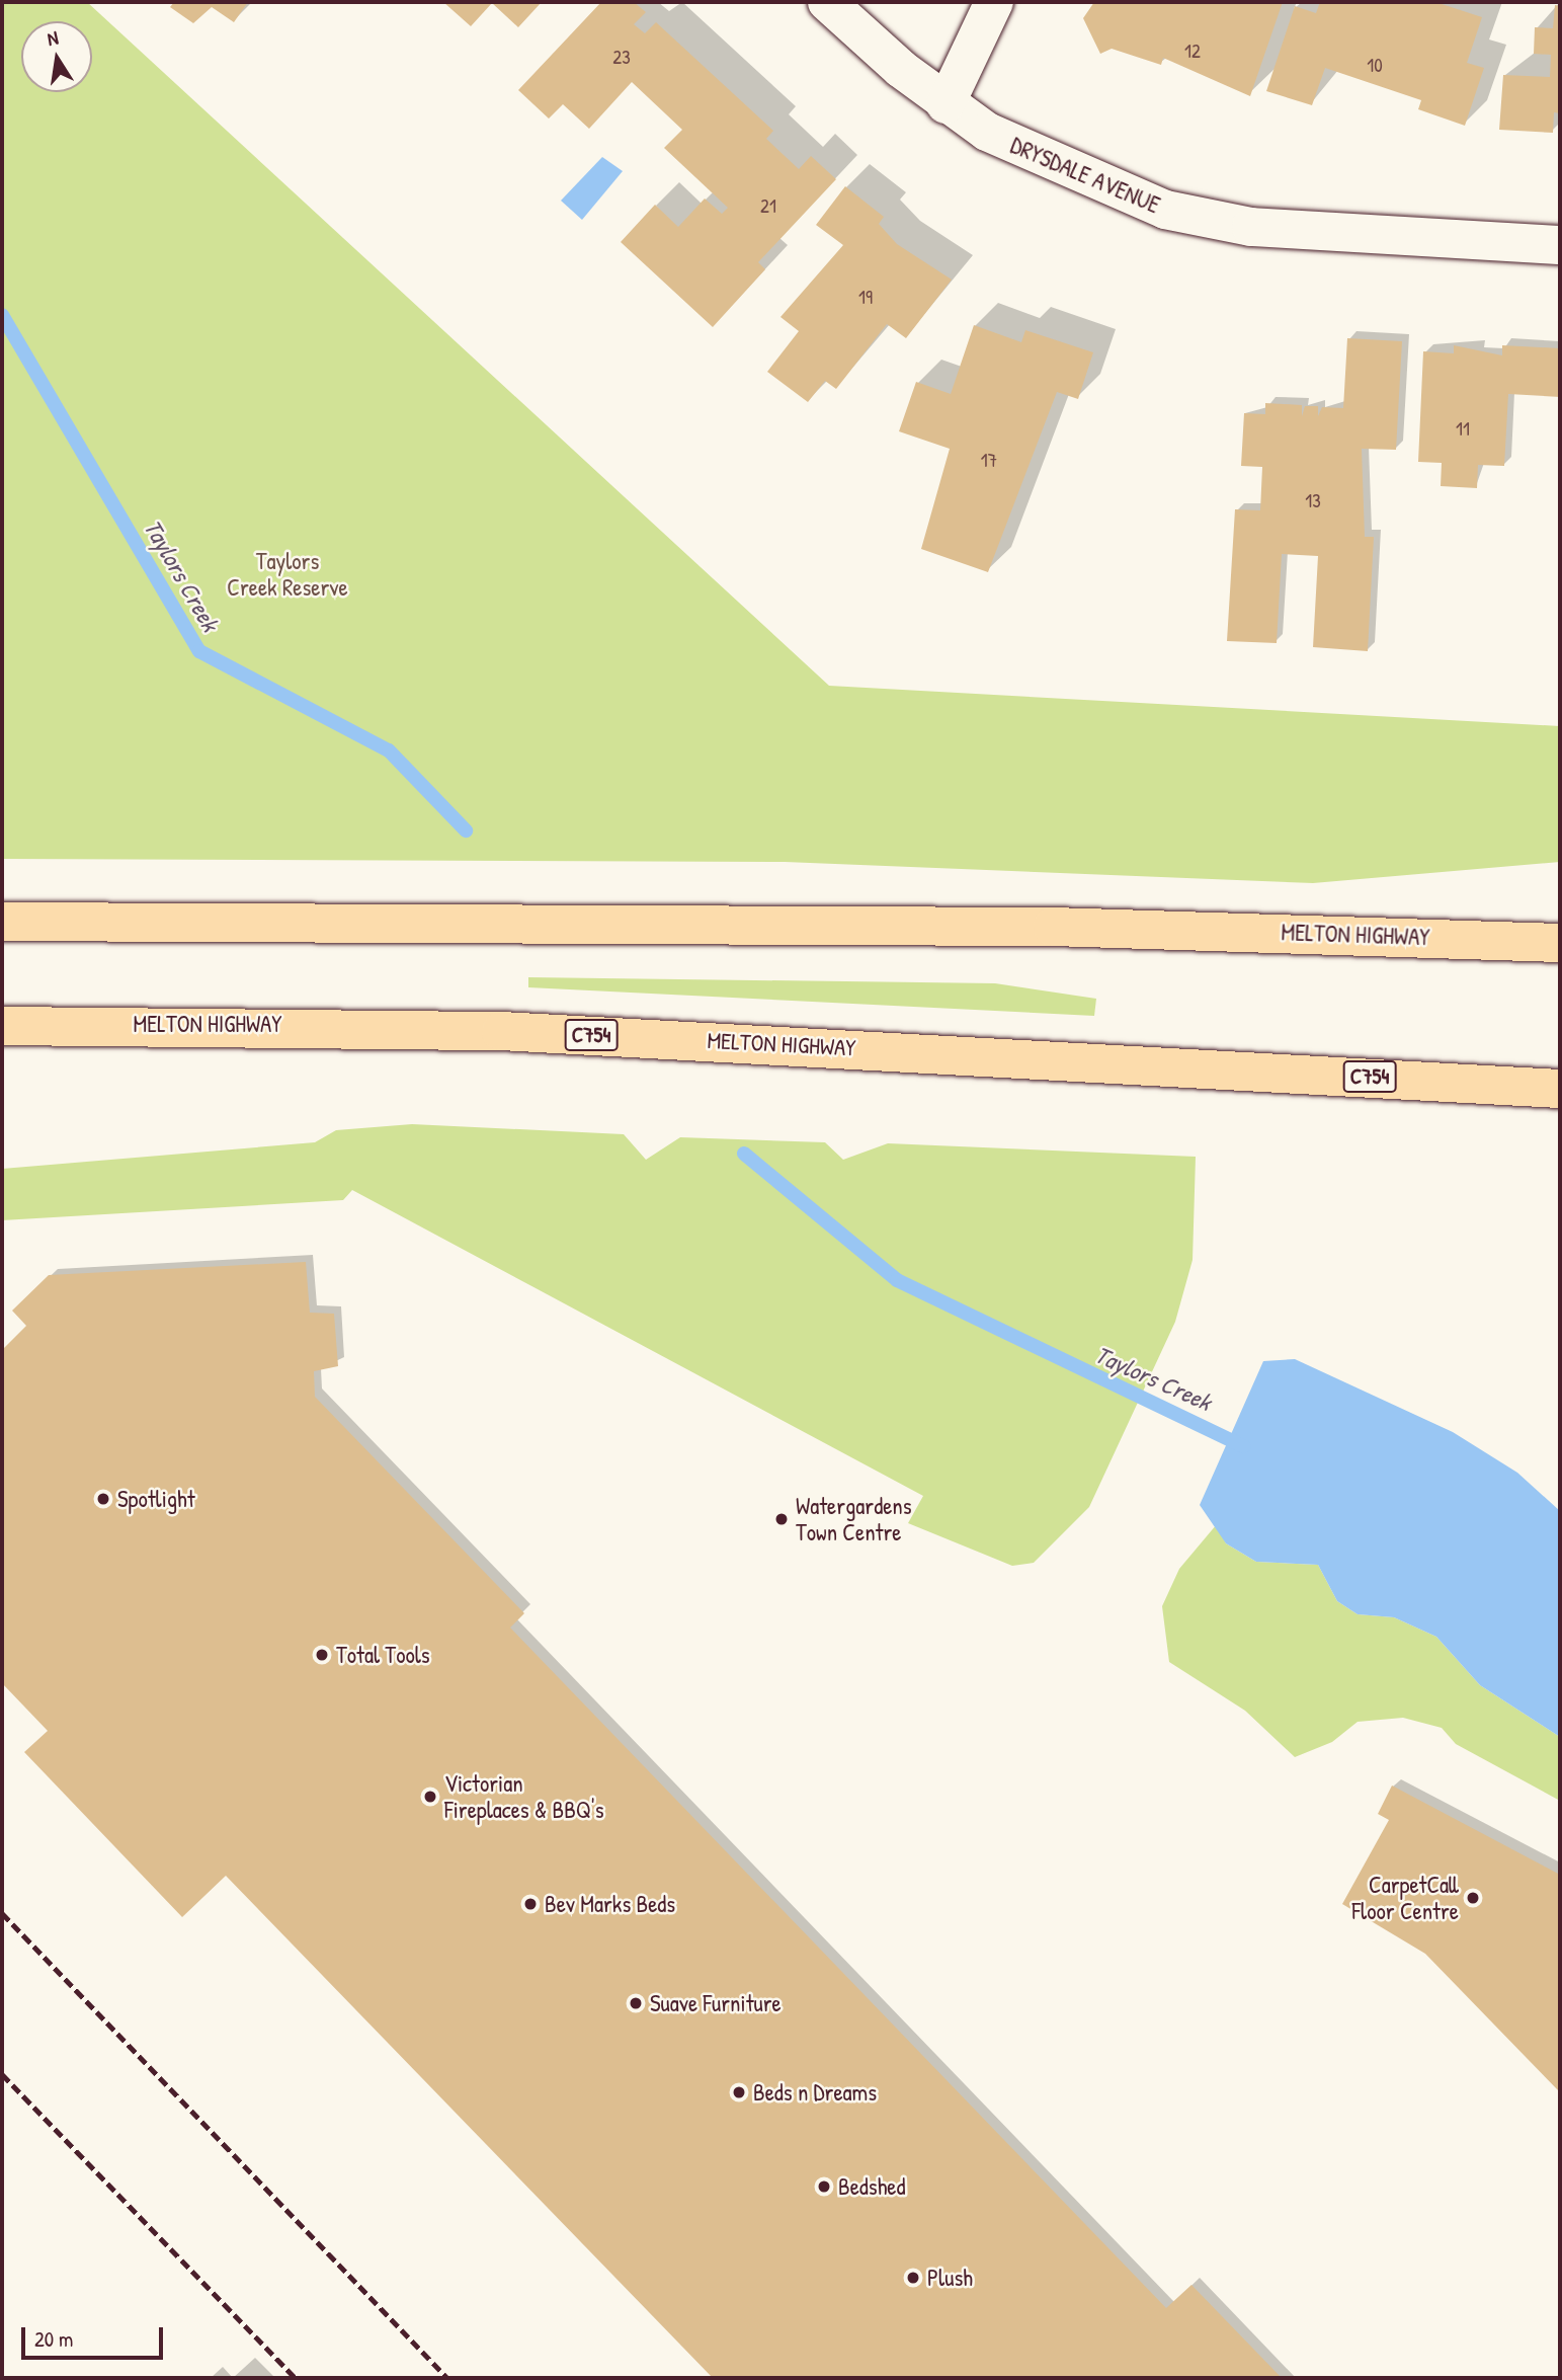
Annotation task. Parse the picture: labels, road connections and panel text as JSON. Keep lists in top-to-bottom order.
{
  "streets": {
    "highway": ["MELTON HIGHWAY", "C754"],
    "street": ["DRYSDALE AVENUE"]
  },
  "water": ["Taylors Creek"],
  "parks": ["Taylors Creek Reserve"],
  "places": [
    "Spotlight",
    "Watergardens Town Centre",
    "Total Tools",
    "Victorian Fireplaces & BBQ's",
    "CarpetCall Floor Centre",
    "Bev Marks Beds",
    "Suave Furniture",
    "Beds n Dreams",
    "Bedshed",
    "Plush"
  ],
  "house_numbers": [
    "12",
    "23",
    "10",
    "21",
    "19",
    "11",
    "17",
    "13"
  ],
  "scale_bar": "20 m",
  "north": "top"
}
